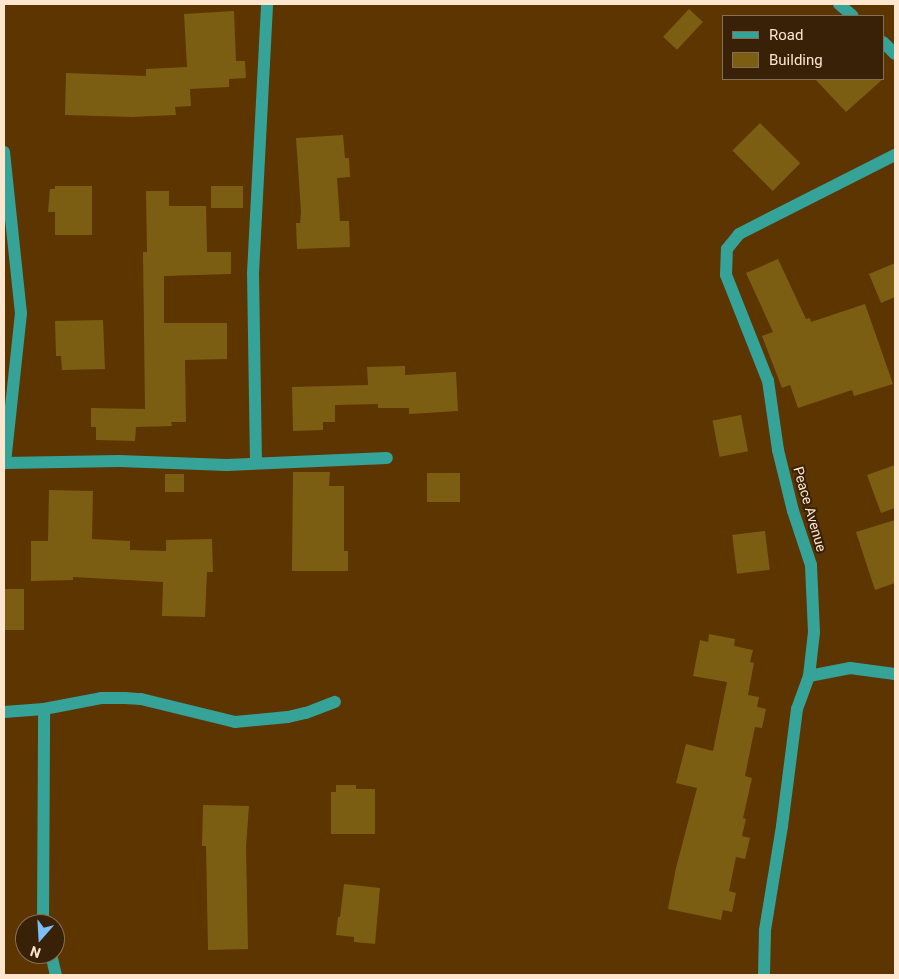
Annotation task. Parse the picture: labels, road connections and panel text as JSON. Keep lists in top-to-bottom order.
{
  "streets": {
    "street": ["Peace Avenue"]
  },
  "legend": ["Road", "Building"],
  "north": "bottom"
}
